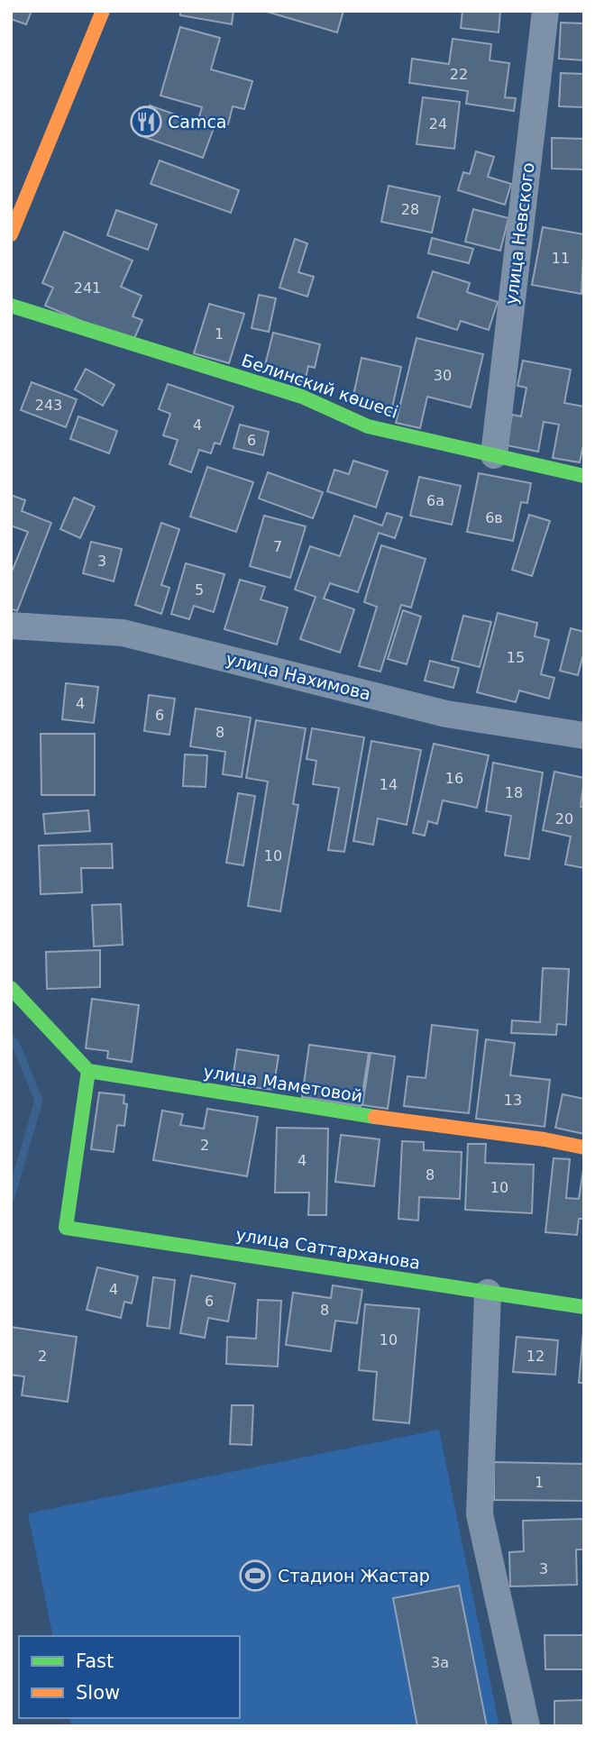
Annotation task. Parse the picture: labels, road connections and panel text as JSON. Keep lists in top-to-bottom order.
{
  "streets": {
    "street": [
      "улица Невского",
      "Белинский көшесi",
      "улица Нахимова",
      "улица Маметовой",
      "улица Саттарханова"
    ]
  },
  "crossings": [
    ["улица Невского", "Белинский көшесi"],
    ["улица Маметовой", "улица Саттарханова"]
  ],
  "places": {
    "restaurant": ["Camca"],
    "sports": ["Стадион Жастар"]
  },
  "house_numbers": [
    "22",
    "24",
    "28",
    "11",
    "241",
    "1",
    "30",
    "243",
    "4",
    "6",
    "6а",
    "6в",
    "7",
    "3",
    "5",
    "15",
    "4",
    "6",
    "8",
    "16",
    "14",
    "18",
    "20",
    "10",
    "13",
    "2",
    "4",
    "8",
    "10",
    "4",
    "6",
    "8",
    "10",
    "2",
    "12",
    "1",
    "3",
    "3а"
  ],
  "legend": ["Fast", "Slow"]
}
